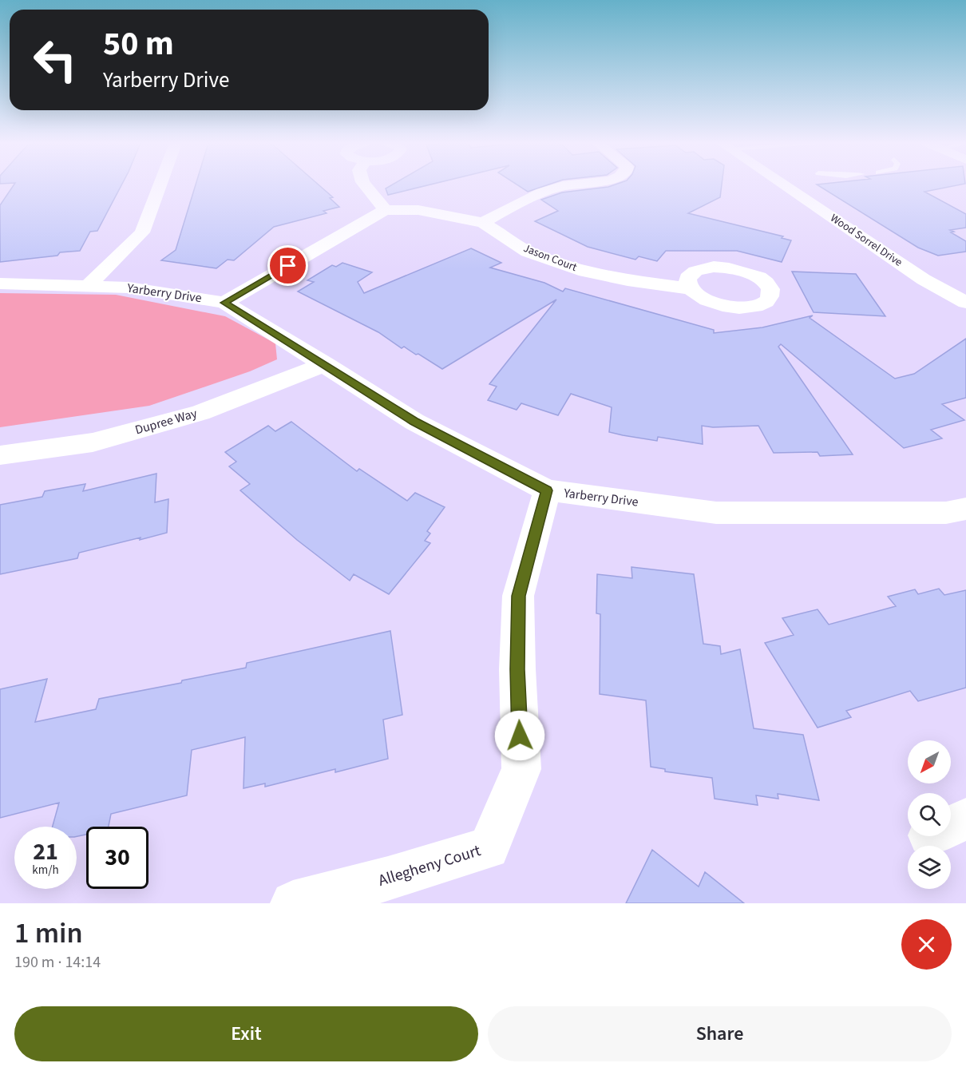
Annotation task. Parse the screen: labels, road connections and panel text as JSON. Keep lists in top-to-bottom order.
{
  "streets": {
    "street": [
      "Wood Sorrel Drive",
      "Jason Court",
      "Yarberry Drive",
      "Dupree Way",
      "Allegheny Court"
    ]
  },
  "crossings": [
    ["Yarberry Drive", "Dupree Way"],
    ["Yarberry Drive", "Allegheny Court"]
  ],
  "north": "bottom left",
  "page": {
    "turn": ["50 m", "Yarberry Drive"],
    "speed": "21 km/h",
    "limit": "30",
    "heading": ["1 min", "190 m · 14:14"],
    "buttons": ["Exit", "Share"]
  }
}
